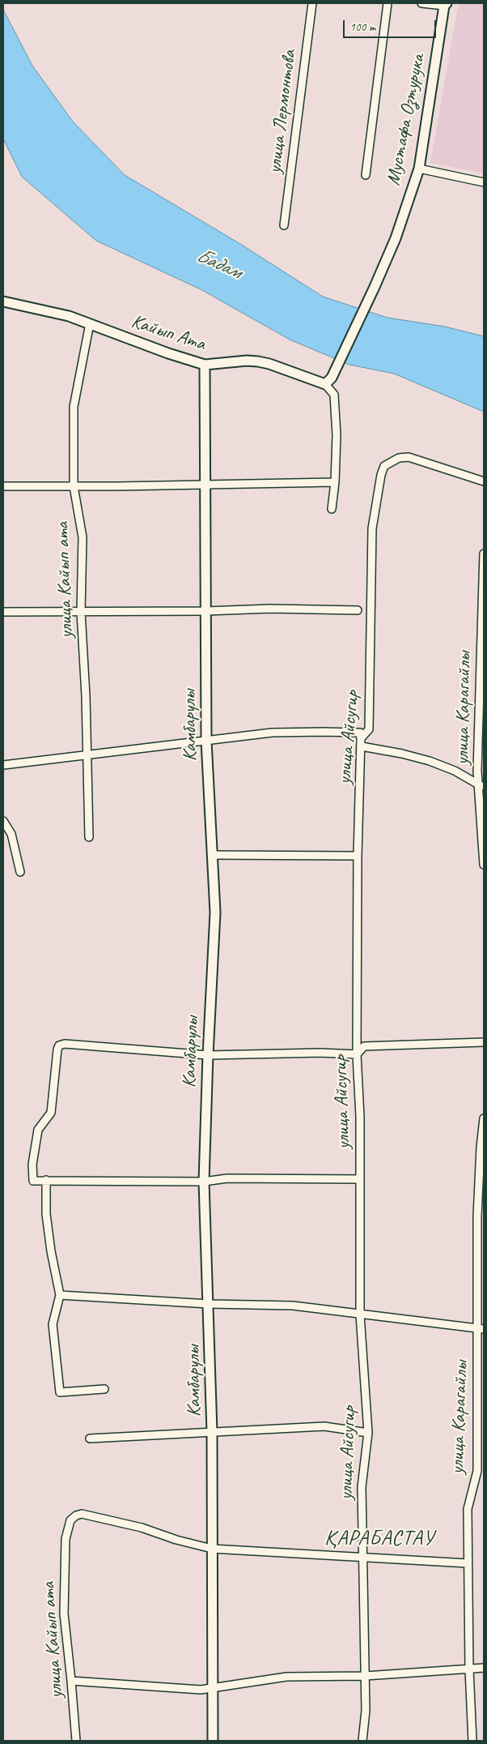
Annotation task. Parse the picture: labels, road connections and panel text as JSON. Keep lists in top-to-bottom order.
{
  "streets": {
    "street": [
      "улица Лермонтова",
      "Мустафа Озтурука",
      "Кайып Ата",
      "улица Кайып ата",
      "улица Карагайлы",
      "Камбарулы",
      "улица Айсугир"
    ]
  },
  "crossings": [
    ["Мустафа Озтурука", "Кайып Ата"],
    ["Кайып Ата", "улица Кайып ата"],
    ["Кайып Ата", "Камбарулы"],
    ["улица Кайып ата", "Камбарулы"]
  ],
  "districts": ["ҚАРАБАСТАУ"],
  "water": ["Бадам"],
  "scale_bar": "100 m"
}
